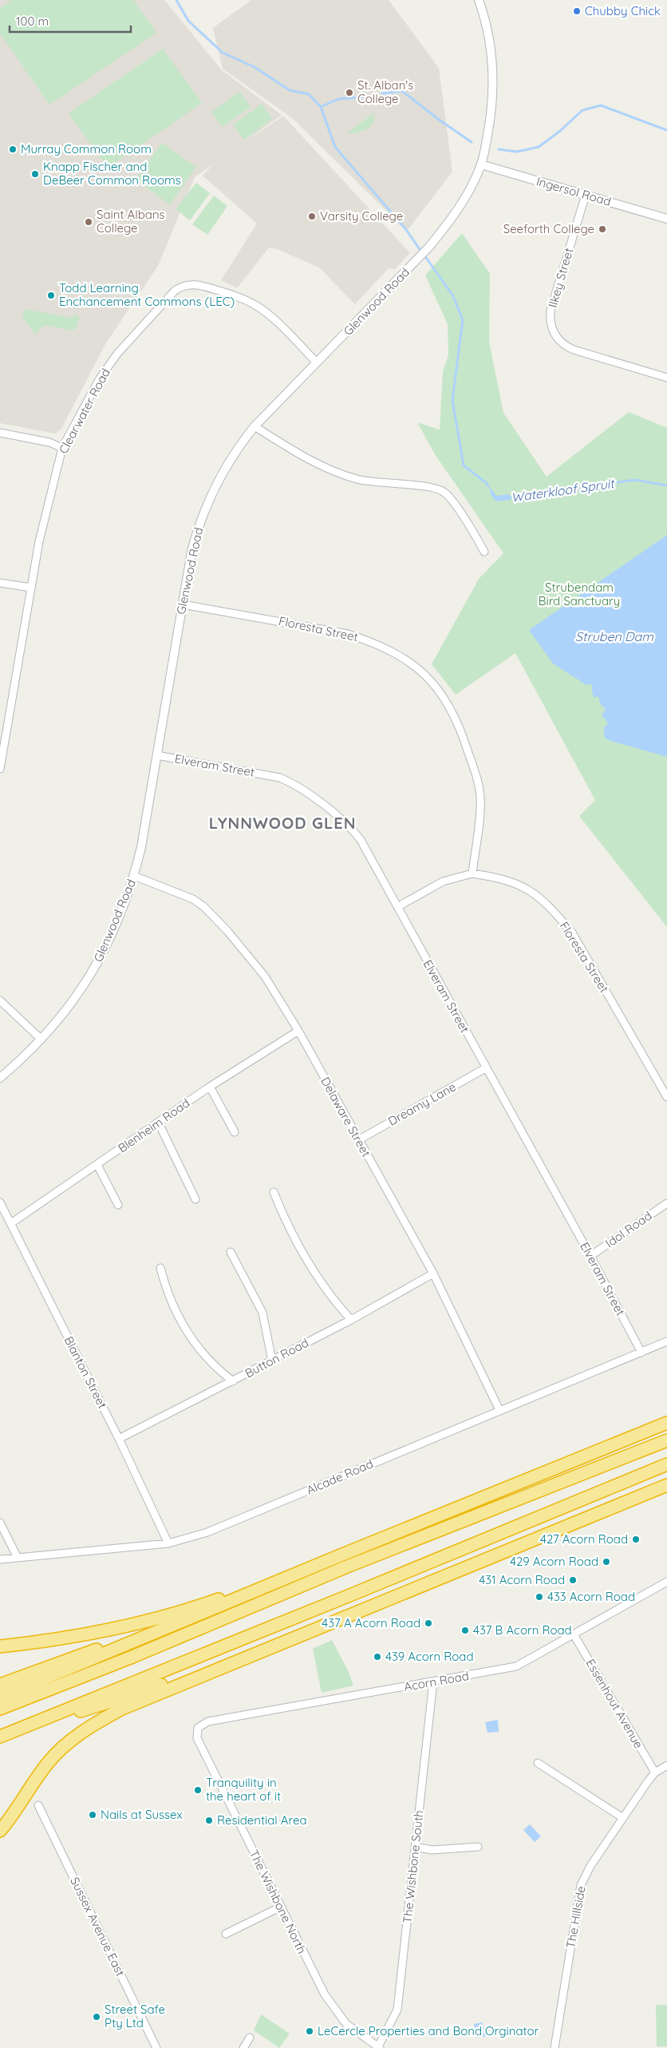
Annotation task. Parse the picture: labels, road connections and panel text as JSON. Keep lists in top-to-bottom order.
{
  "streets": {
    "street": [
      "Ingersol Road",
      "Ilkey Street",
      "Glenwood Road",
      "Clearwater Road",
      "Floresta Street",
      "Elveram Street",
      "Dreamy Lane",
      "Delaware Street",
      "Blenheim Road",
      "Idol Road",
      "Button Road",
      "Blanton Street",
      "Alcade Road",
      "Acorn Road",
      "Essenhout Avenue",
      "The Wishbone South",
      "The Wishbone North",
      "The Hillside",
      "Sussex Avenue East"
    ]
  },
  "crossings": [
    ["Ingersol Road", "Ilkey Street"],
    ["Ingersol Road", "Glenwood Road"],
    ["Glenwood Road", "Clearwater Road"],
    ["Glenwood Road", "Floresta Street"],
    ["Glenwood Road", "Elveram Street"],
    ["Glenwood Road", "Delaware Street"],
    ["Elveram Street", "Dreamy Lane"],
    ["Elveram Street", "Idol Road"],
    ["Elveram Street", "Alcade Road"],
    ["Dreamy Lane", "Delaware Street"],
    ["Delaware Street", "Blenheim Road"],
    ["Delaware Street", "Button Road"],
    ["Delaware Street", "Alcade Road"],
    ["Blenheim Road", "Blanton Street"],
    ["Button Road", "Blanton Street"],
    ["Blanton Street", "Alcade Road"],
    ["Acorn Road", "Essenhout Avenue"],
    ["Acorn Road", "The Wishbone South"],
    ["Acorn Road", "The Wishbone North"],
    ["Essenhout Avenue", "The Hillside"],
    ["The Wishbone South", "The Wishbone North"]
  ],
  "districts": ["LYNNWOOD GLEN"],
  "water": ["Waterkloof Spruit", "Struben Dam"],
  "parks": ["Strubendam Bird Sanctuary"],
  "places": [
    "Chubby Chick",
    "St. Alban's College",
    "Murray Common Room",
    "Knapp Fischer and DeBeer Common Rooms",
    "Varsity College",
    "Saint Albans College",
    "Seeforth College",
    "Todd Learning Enchancement Commons (LEC)",
    "427 Acorn Road",
    "429 Acorn Road",
    "431 Acorn Road",
    "433 Acorn Road",
    "437 A Acorn Road",
    "437 B Acorn Road",
    "439 Acorn Road",
    "Tranquility in the heart of it",
    "Nails at Sussex",
    "Residential Area",
    "Street Safe Pty Ltd",
    "LeCercle Properties and Bond Orginator"
  ],
  "scale_bar": "100 m"
}
